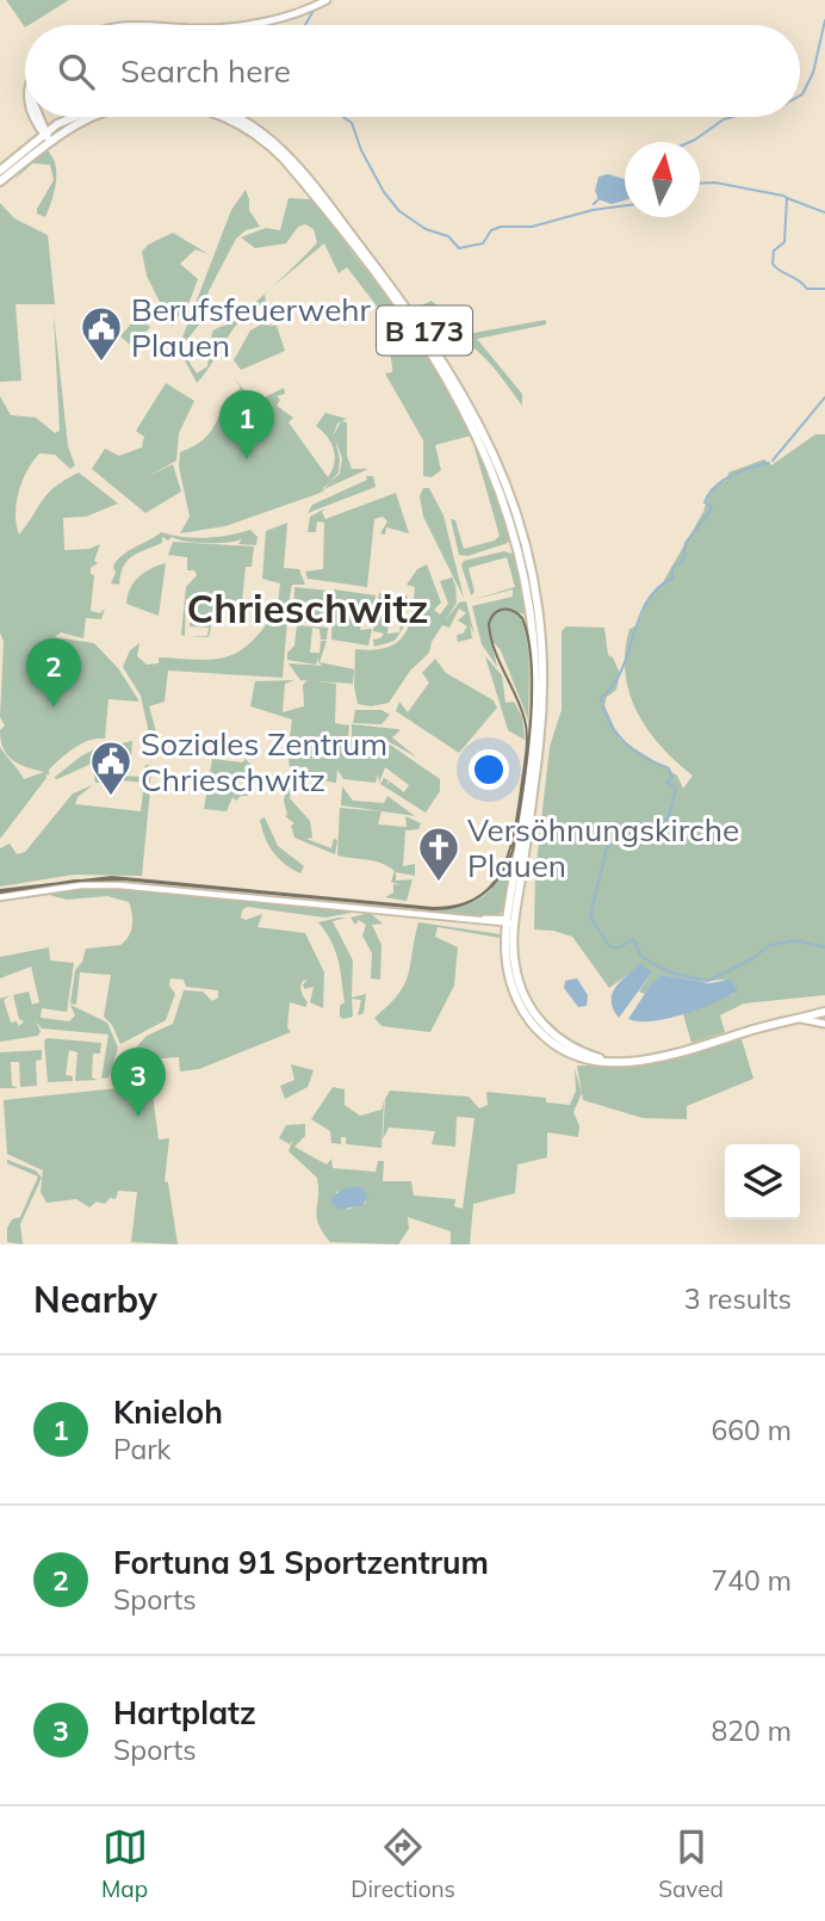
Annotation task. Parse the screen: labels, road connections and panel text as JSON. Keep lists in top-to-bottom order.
{
  "streets": {
    "main road": ["B 173"]
  },
  "districts": ["Chrieschwitz"],
  "places": {
    "public building": ["Berufsfeuerwehr Plauen", "Soziales Zentrum Chrieschwitz"],
    "church": ["Versöhnungskirche Plauen"]
  },
  "north": "top",
  "page": {
    "search": "Search here",
    "pins": ["1", "2", "3"],
    "heading": ["Nearby", "3 results"],
    "list": [
      {
        "mark": "1",
        "name": "Knieloh",
        "note": "Park",
        "value": "660 m"
      },
      {
        "mark": "2",
        "name": "Fortuna 91 Sportzentrum",
        "note": "Sports",
        "value": "740 m"
      },
      {
        "mark": "3",
        "name": "Hartplatz",
        "note": "Sports",
        "value": "820 m"
      }
    ],
    "nav": ["Map", "Directions", "Saved"]
  }
}
